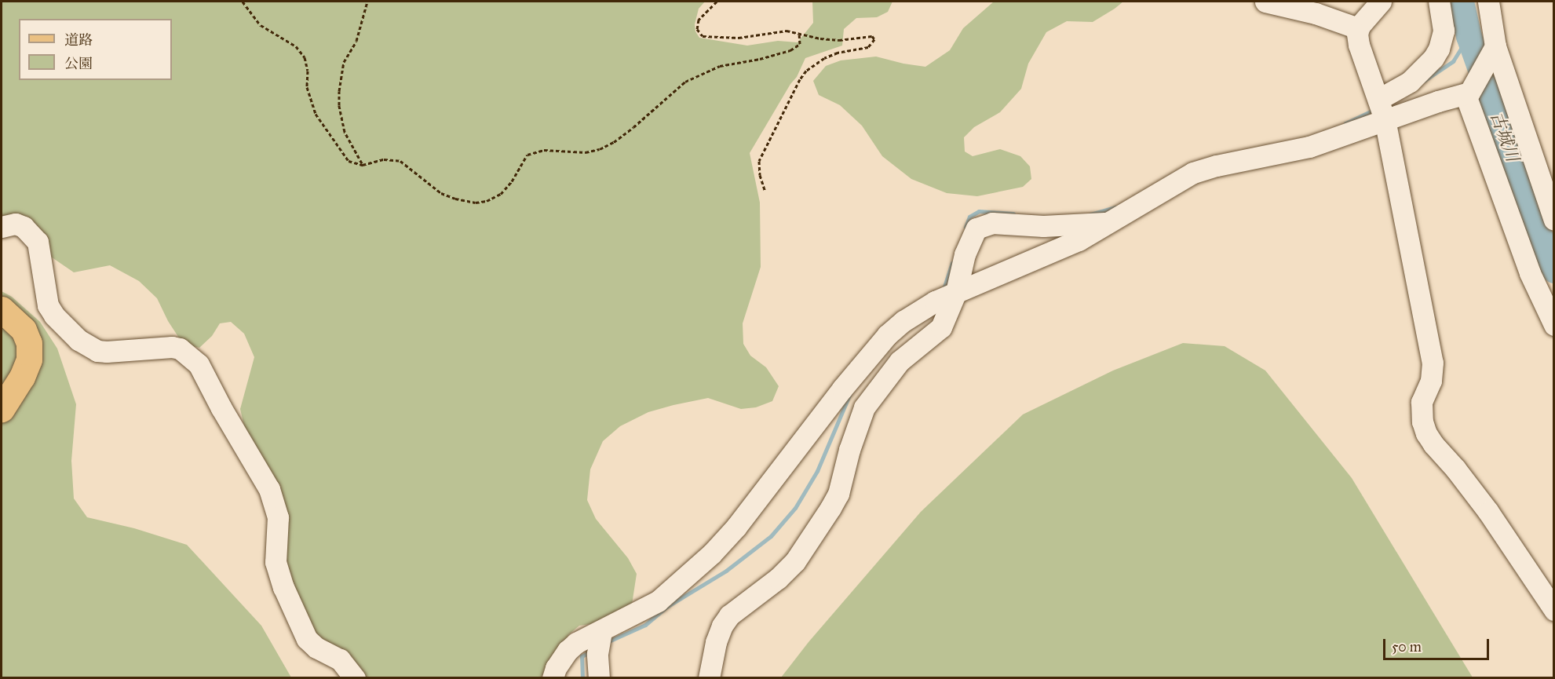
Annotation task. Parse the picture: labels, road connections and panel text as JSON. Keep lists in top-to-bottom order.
{
  "water": ["古城川"],
  "legend": ["道路", "公園"],
  "scale_bar": "50 m"
}
